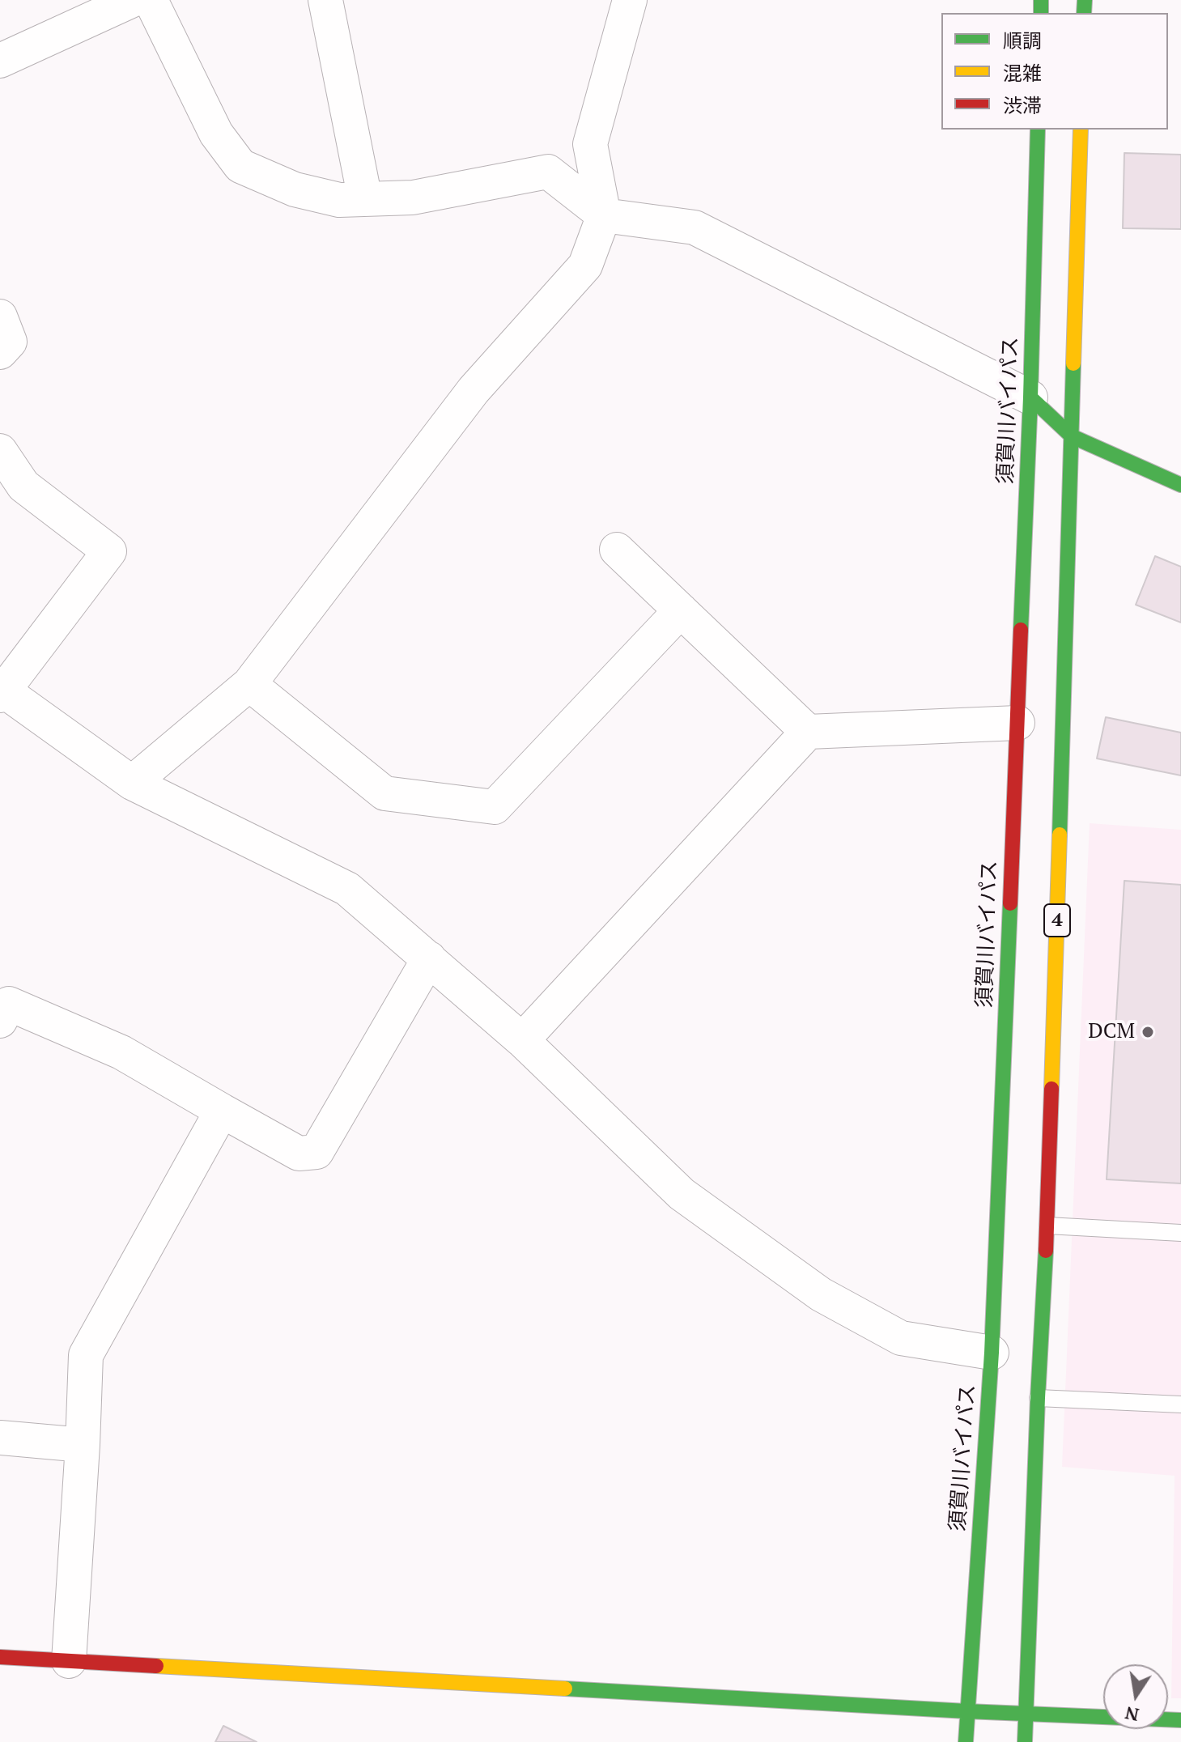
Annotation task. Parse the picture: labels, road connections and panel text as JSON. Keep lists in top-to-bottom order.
{
  "streets": {
    "main road": ["須賀川バイパス", "4"]
  },
  "places": ["DCM"],
  "legend": ["順調", "混雑", "渋滞"],
  "north": "bottom"
}
